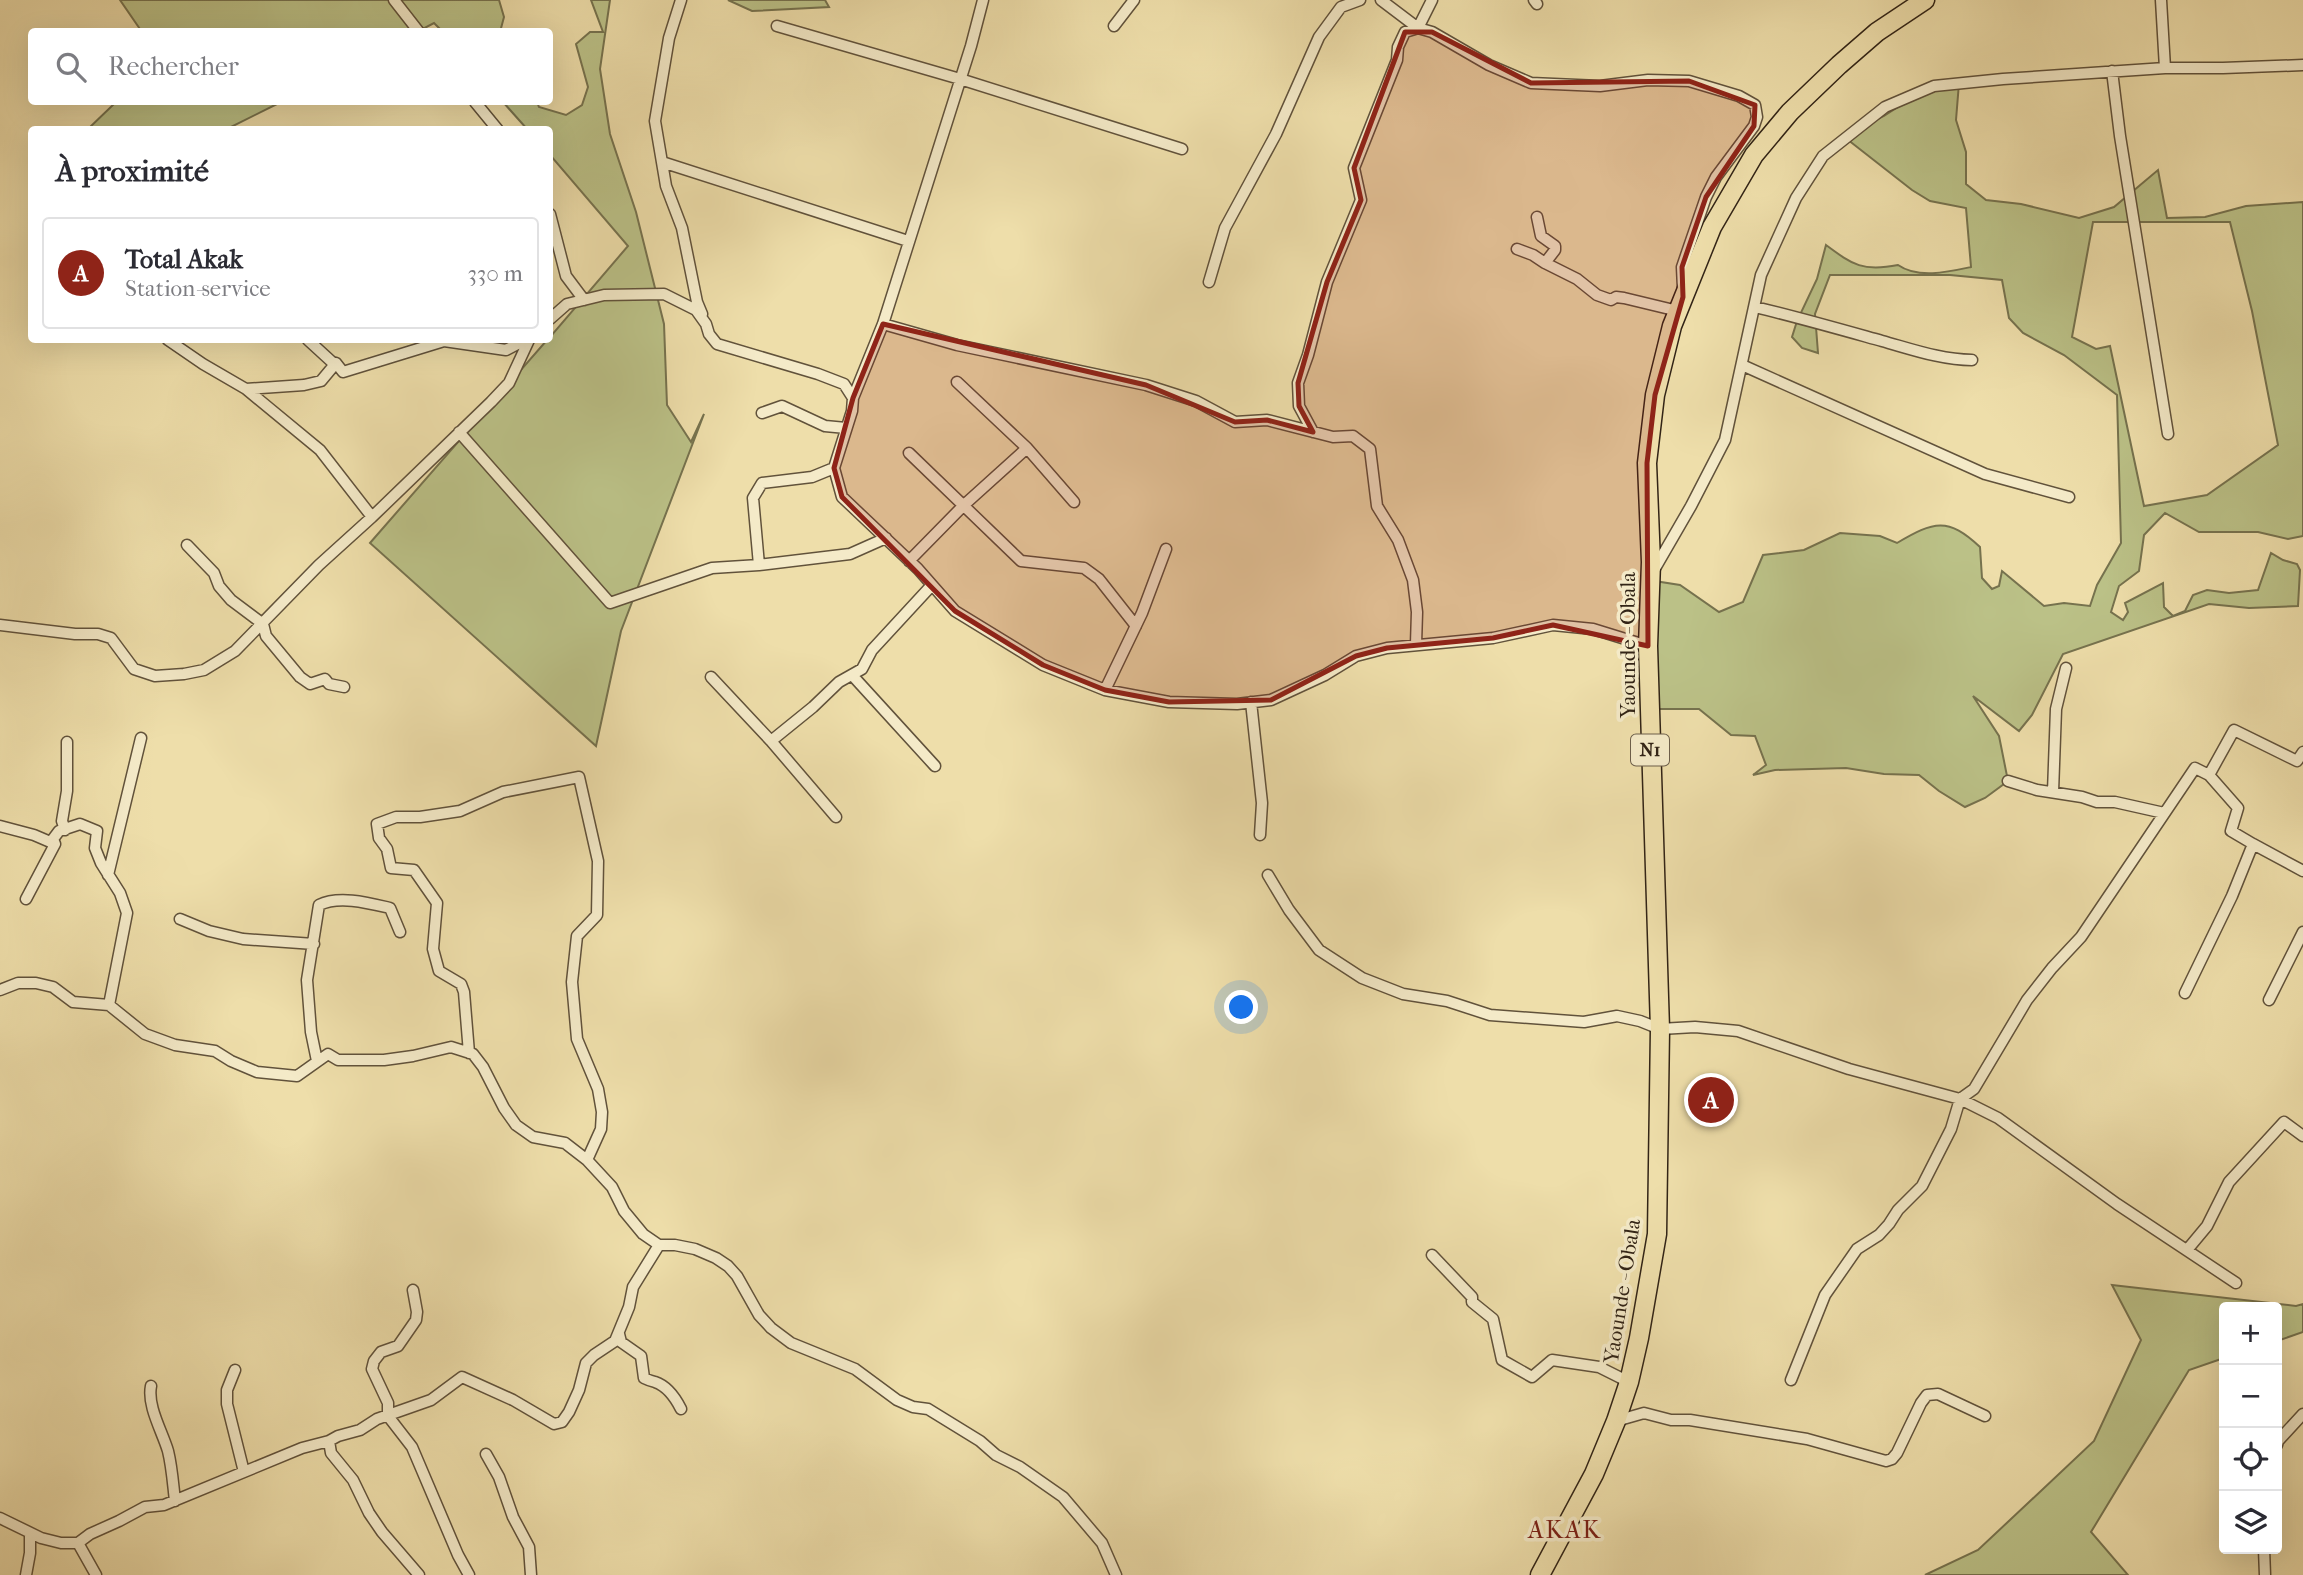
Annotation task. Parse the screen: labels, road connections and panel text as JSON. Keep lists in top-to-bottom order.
{
  "streets": {
    "highway": ["Yaounde - Obala", "N1"]
  },
  "districts": ["AKAK"],
  "page": {
    "search": "Rechercher",
    "heading": "À proximité",
    "list": [
      {
        "mark": "A",
        "name": "Total Akak",
        "note": "Station-service",
        "value": "330 m"
      }
    ],
    "pins": "A",
    "map_buttons": ["+", "−"]
  }
}
